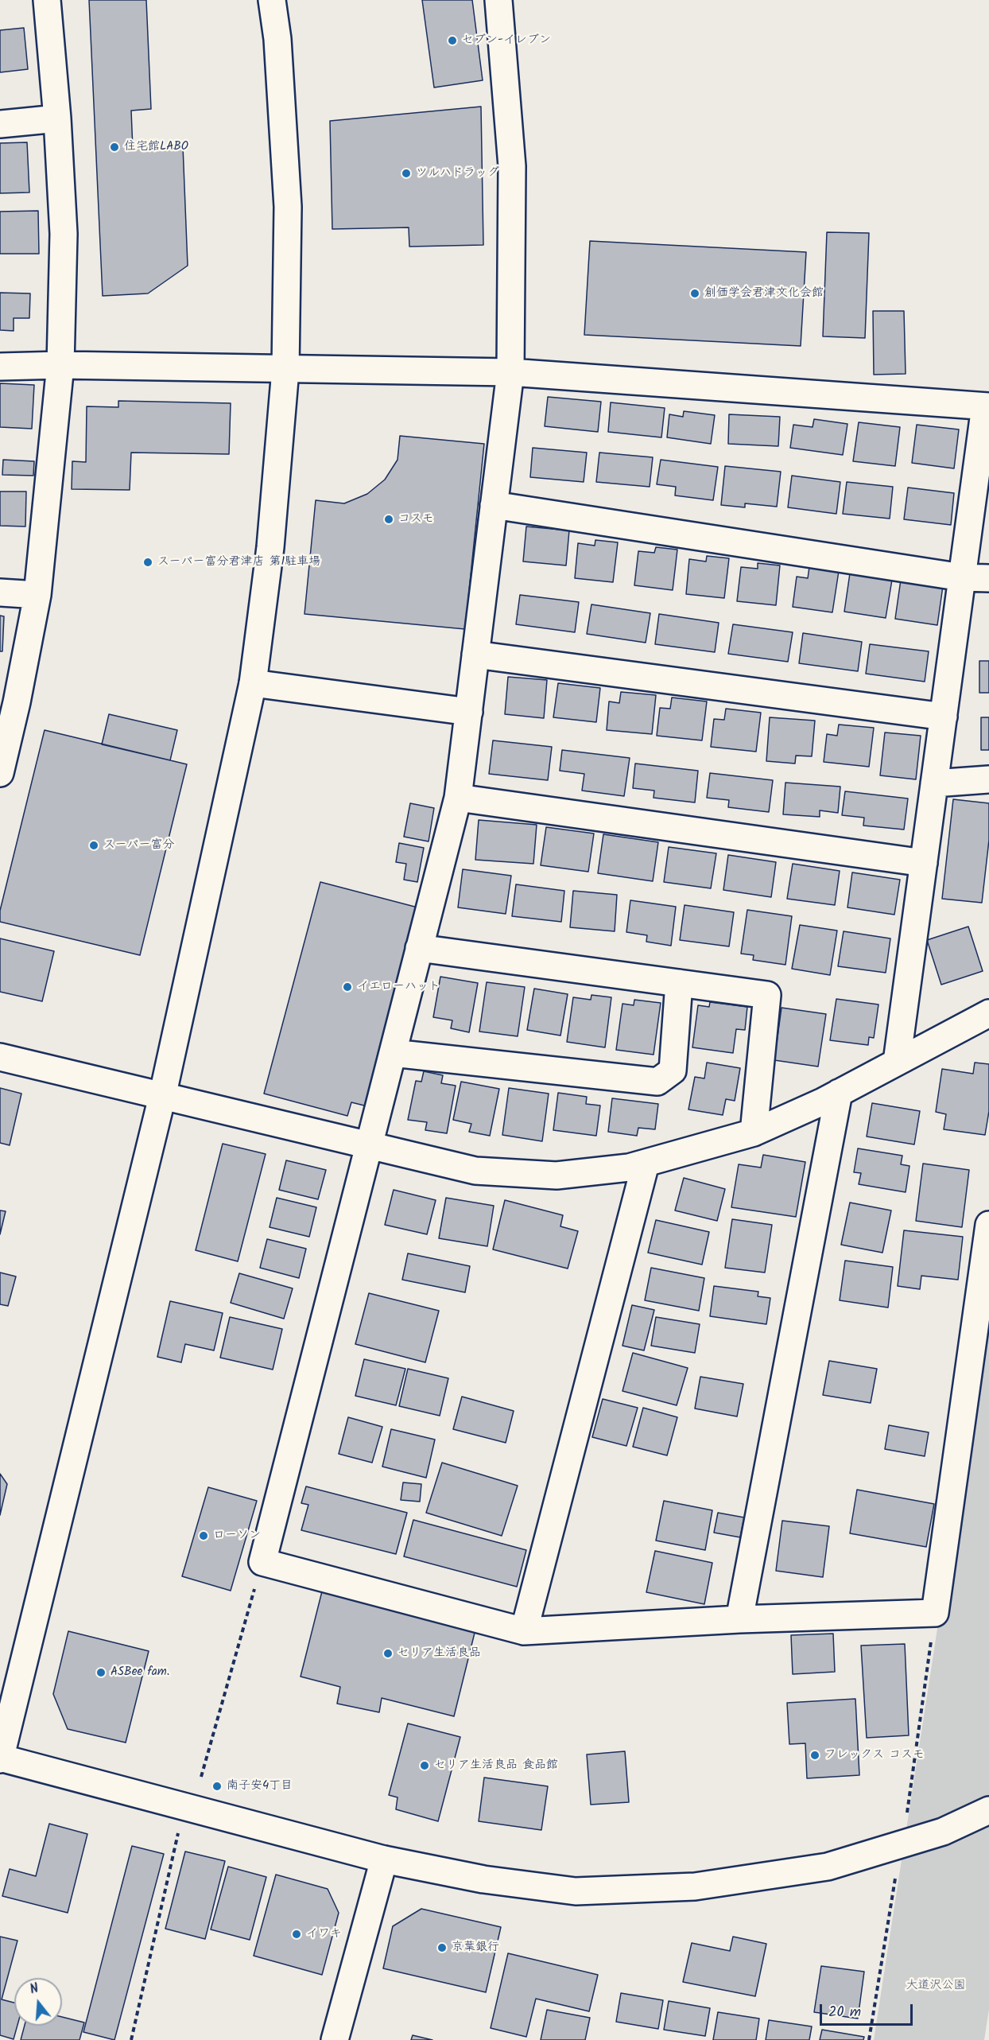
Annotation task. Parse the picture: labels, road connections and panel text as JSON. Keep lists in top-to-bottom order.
{
  "parks": ["大道沢公園"],
  "places": [
    "セブン-イレブン",
    "住宅館LABO",
    "ツルハドラッグ",
    "創価学会君津文化会館",
    "コスモ",
    "スーパー富分君津店 第1駐車場",
    "スーパー富分",
    "イエローハット",
    "ローソン",
    "セリア生活良品",
    "ASBee fam.",
    "フレックス コスモ",
    "セリア生活良品 食品館",
    "南子安4丁目",
    "イワキ",
    "京葉銀行"
  ],
  "scale_bar": "20 m",
  "north": "top"
}
